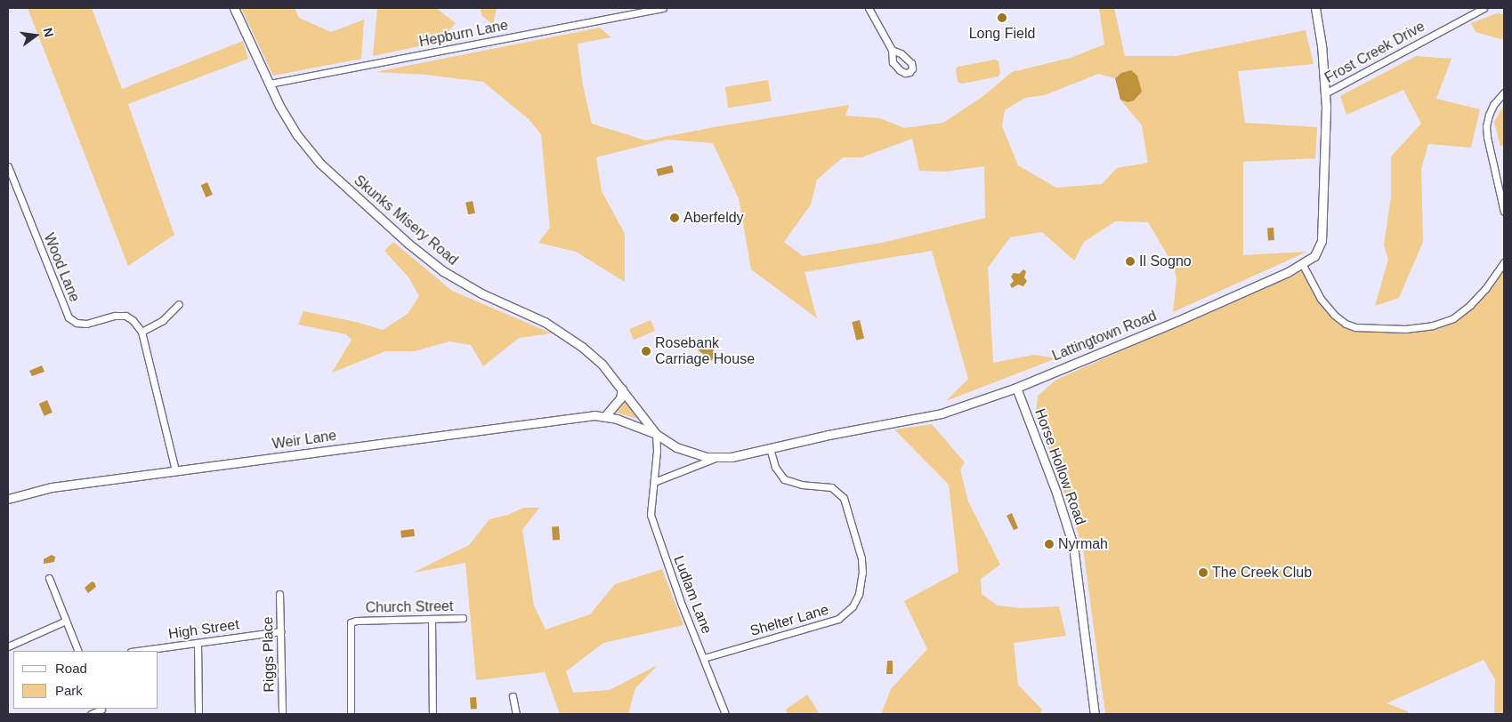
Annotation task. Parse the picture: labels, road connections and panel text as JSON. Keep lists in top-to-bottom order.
{
  "streets": {
    "main road": [
      "Skunks Misery Road",
      "Lattingtown Road",
      "Weir Lane",
      "Horse Hollow Road"
    ],
    "street": [
      "Hepburn Lane",
      "Frost Creek Drive",
      "Wood Lane",
      "Ludlam Lane",
      "Church Street",
      "Shelter Lane",
      "High Street",
      "Riggs Place"
    ]
  },
  "crossings": [
    ["Hepburn Lane", "Skunks Misery Road"],
    ["Frost Creek Drive", "Lattingtown Road"],
    ["Skunks Misery Road", "Lattingtown Road"],
    ["Skunks Misery Road", "Weir Lane"],
    ["Skunks Misery Road", "Ludlam Lane"],
    ["Lattingtown Road", "Weir Lane"],
    ["Lattingtown Road", "Horse Hollow Road"],
    ["Lattingtown Road", "Ludlam Lane"],
    ["Lattingtown Road", "Shelter Lane"],
    ["Weir Lane", "Ludlam Lane"],
    ["Ludlam Lane", "Shelter Lane"],
    ["High Street", "Riggs Place"]
  ],
  "places": [
    "Long Field",
    "Aberfeldy",
    "Il Sogno",
    "Rosebank Carriage House",
    "Nyrmah",
    "The Creek Club"
  ],
  "legend": ["Road", "Park"],
  "north": "right"
}
